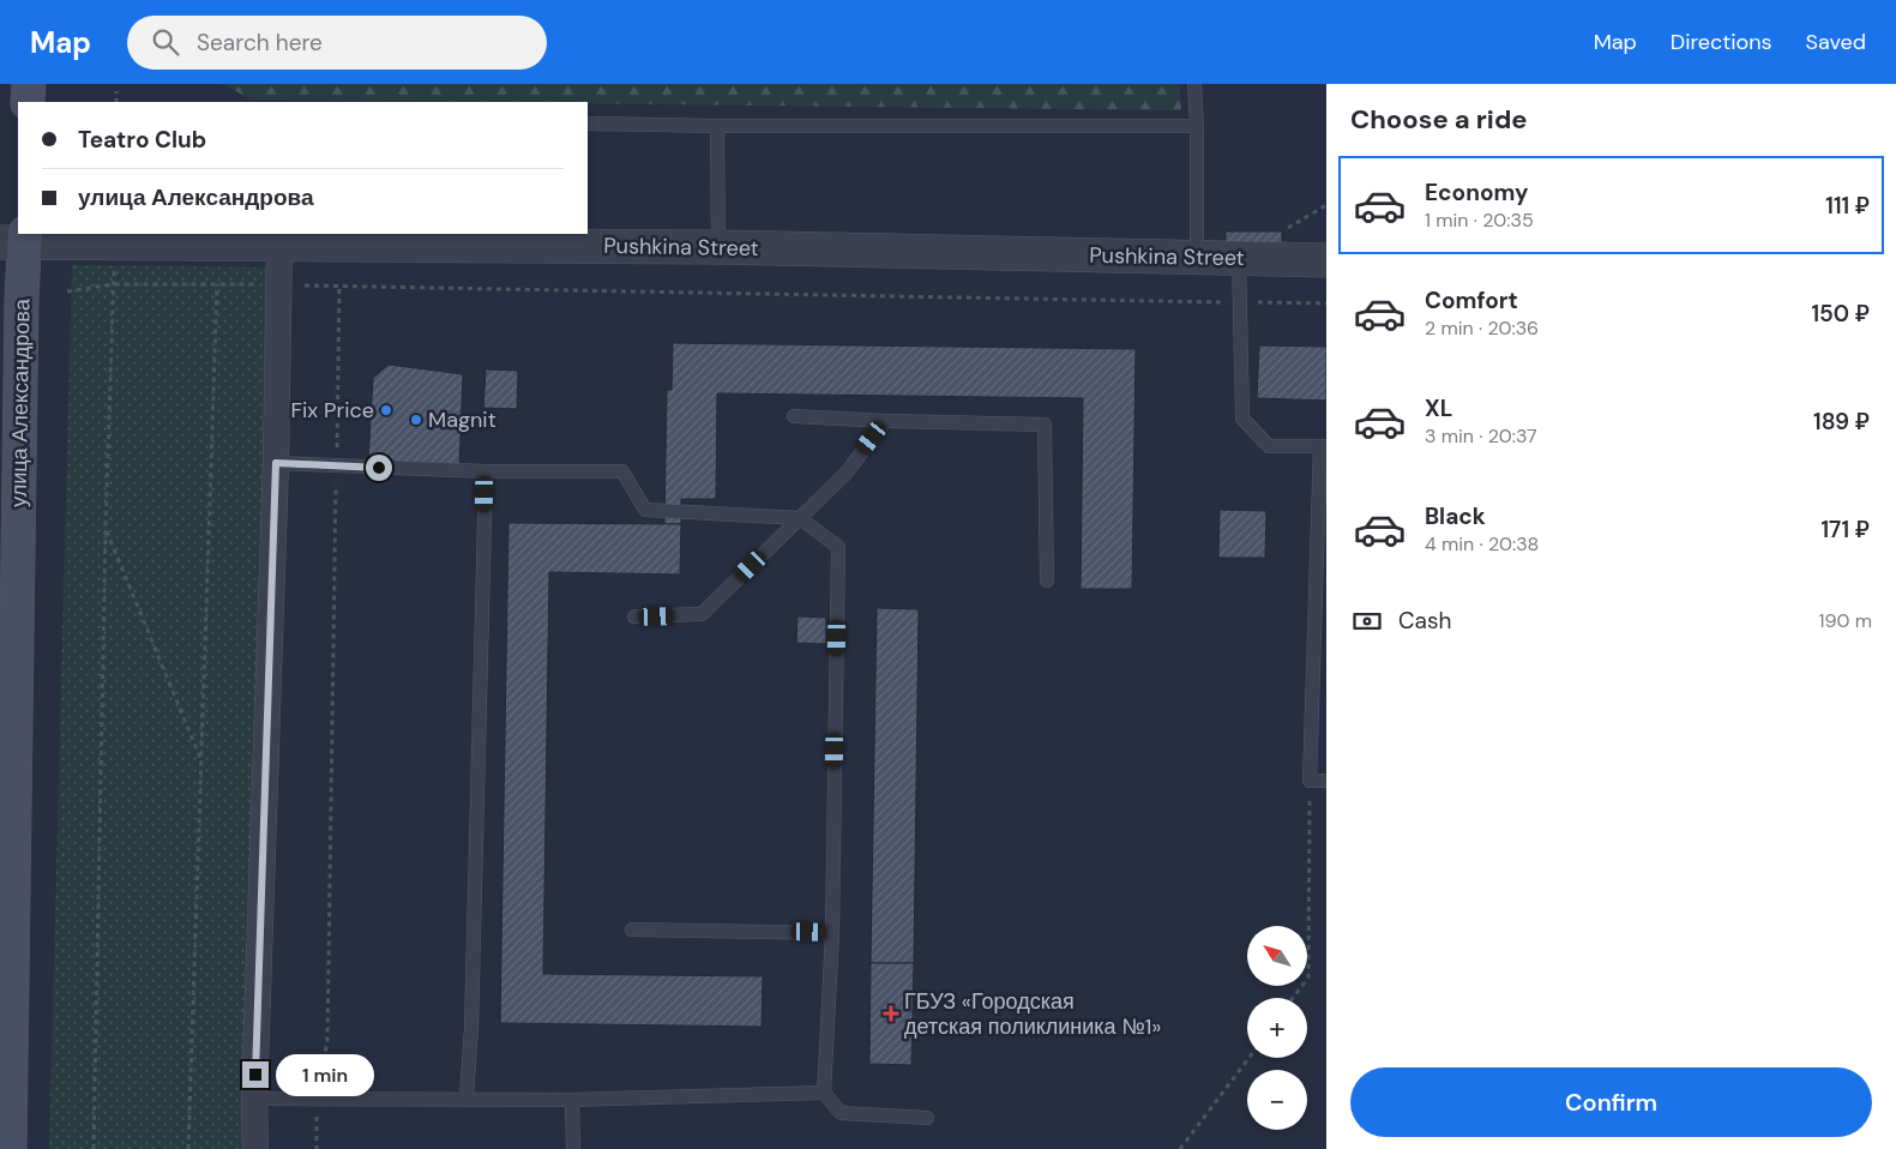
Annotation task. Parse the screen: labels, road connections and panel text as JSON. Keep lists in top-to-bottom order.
{
  "streets": {
    "main road": ["улица Александрова"],
    "street": ["Pushkina Street"]
  },
  "crossings": [
    ["Pushkina Street", "улица Александрова"]
  ],
  "places": {
    "other": ["Fix Price", "Magnit"],
    "health": ["ГБУЗ «Городская детская поликлиника №1»"]
  },
  "north": "top left",
  "page": {
    "header": "Map",
    "search": "Search here",
    "nav": ["Map", "Directions", "Saved"],
    "heading": "Choose a ride",
    "banner": ["Teatro Club", "улица Александрова"],
    "list": [
      {
        "name": "Economy",
        "note": "1 min · 20:35",
        "value": "111 ₽"
      },
      {
        "name": "Comfort",
        "note": "2 min · 20:36",
        "value": "150 ₽"
      },
      {
        "name": "XL",
        "note": "3 min · 20:37",
        "value": "189 ₽"
      },
      {
        "name": "Black",
        "note": "4 min · 20:38",
        "value": "171 ₽"
      }
    ],
    "pay": ["Cash", "190 m"],
    "map_buttons": ["+", "−"],
    "bubble": "1 min",
    "buttons": "Confirm"
  }
}
